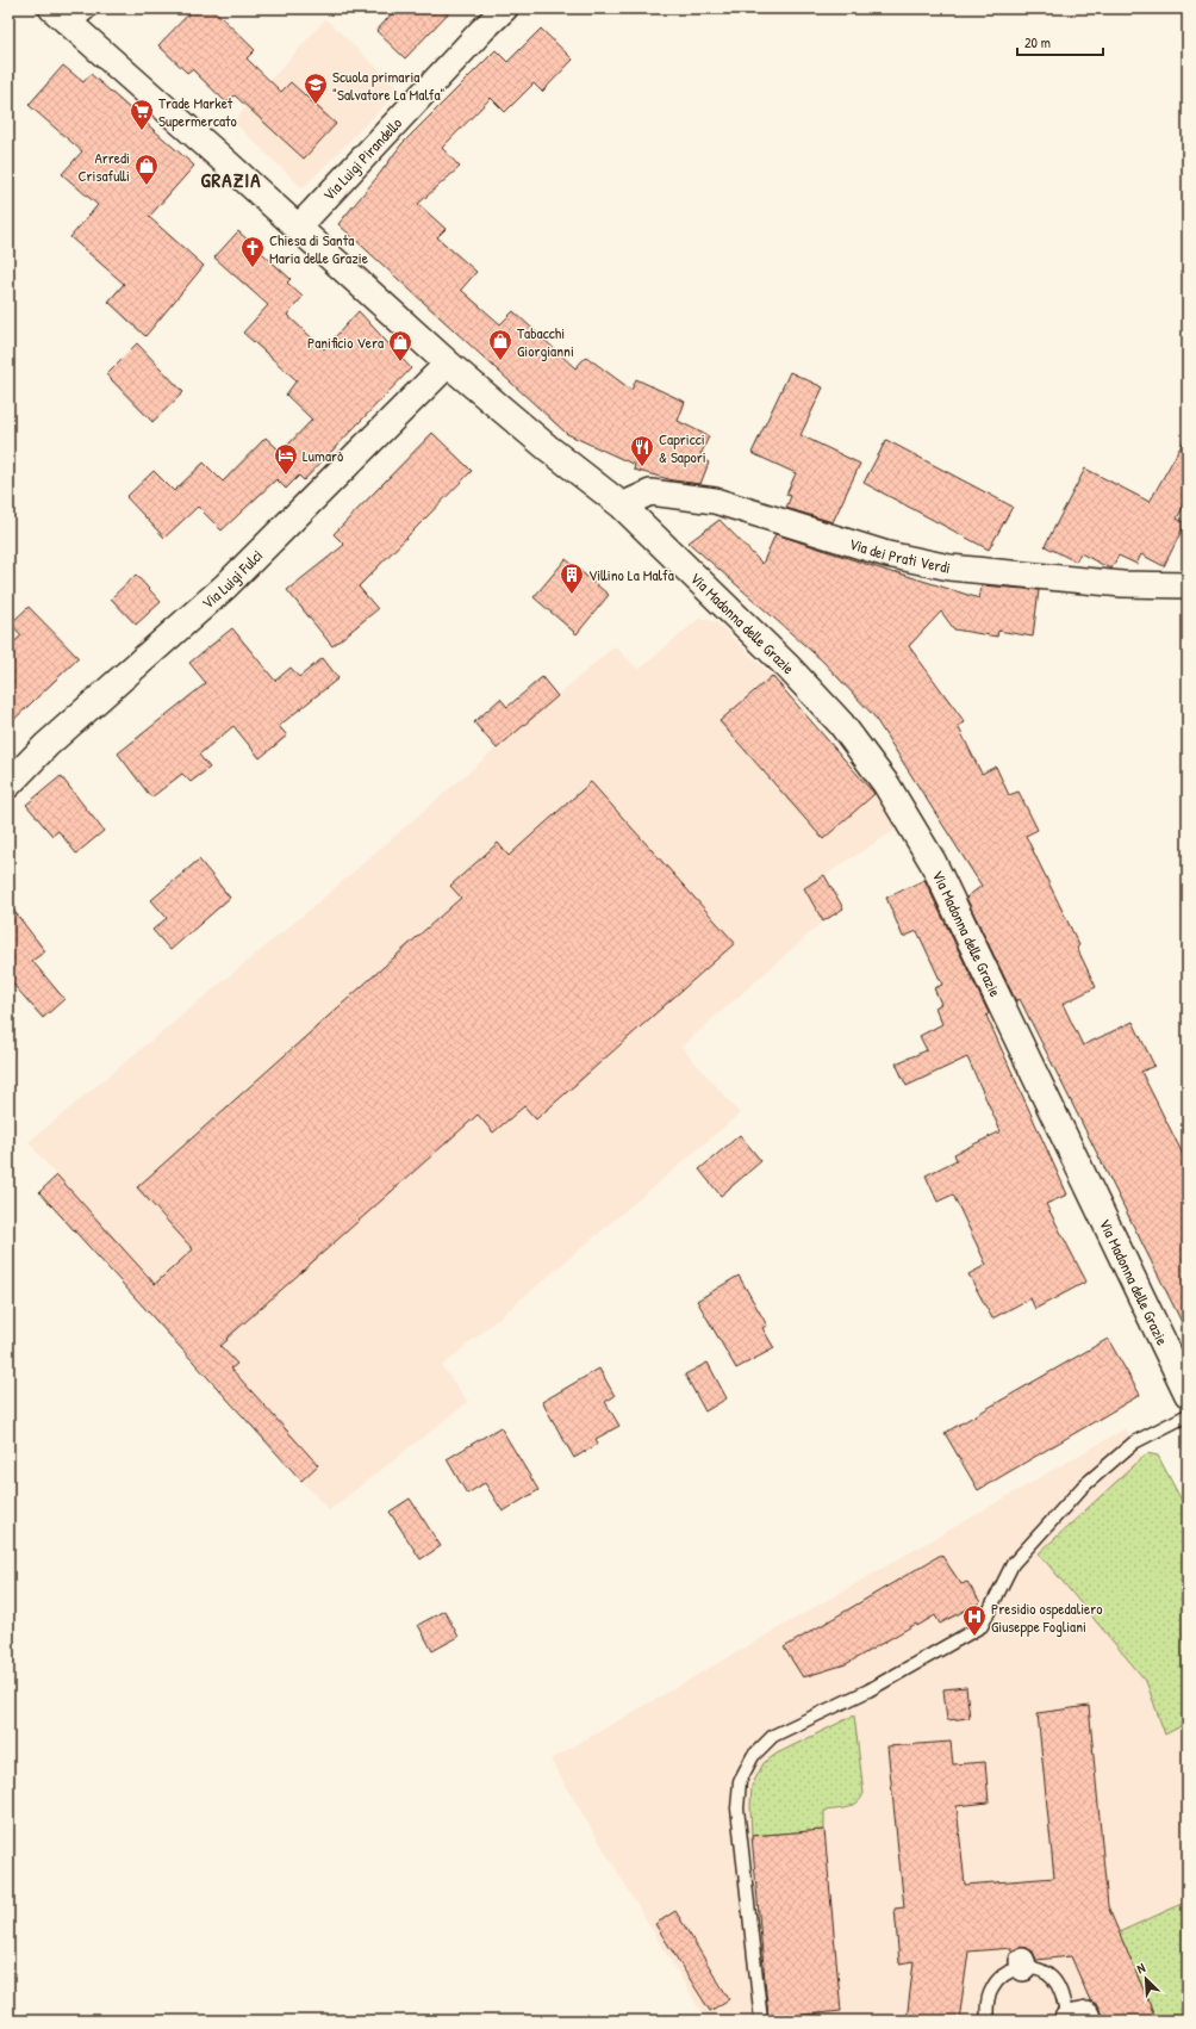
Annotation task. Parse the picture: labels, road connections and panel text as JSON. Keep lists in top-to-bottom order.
{
  "streets": {
    "main road": ["Via Luigi Fulci", "Via Madonna delle Grazie"],
    "street": ["Via Luigi Pirandello", "Via dei Prati Verdi"]
  },
  "crossings": [
    ["Via Luigi Pirandello", "Via Madonna delle Grazie"],
    ["Via dei Prati Verdi", "Via Madonna delle Grazie"],
    ["Via Luigi Fulci", "Via Madonna delle Grazie"]
  ],
  "districts": ["GRAZIA"],
  "places": {
    "school or university": ["Scuola primaria \"Salvatore La Malfa\""],
    "supermarket": ["Trade Market Supermercato"],
    "shop": ["Arredi Crisafulli", "Tabacchi Giorgianni", "Panificio Vera"],
    "church": ["Chiesa di Santa Maria delle Grazie"],
    "restaurant": ["Capricci & Sapori"],
    "hotel": ["Lumarò"],
    "building": ["Villino La Malfa"],
    "hospital": ["Presidio ospedaliero Giuseppe Fogliani"]
  },
  "scale_bar": "20 m",
  "north": "top left"
}
